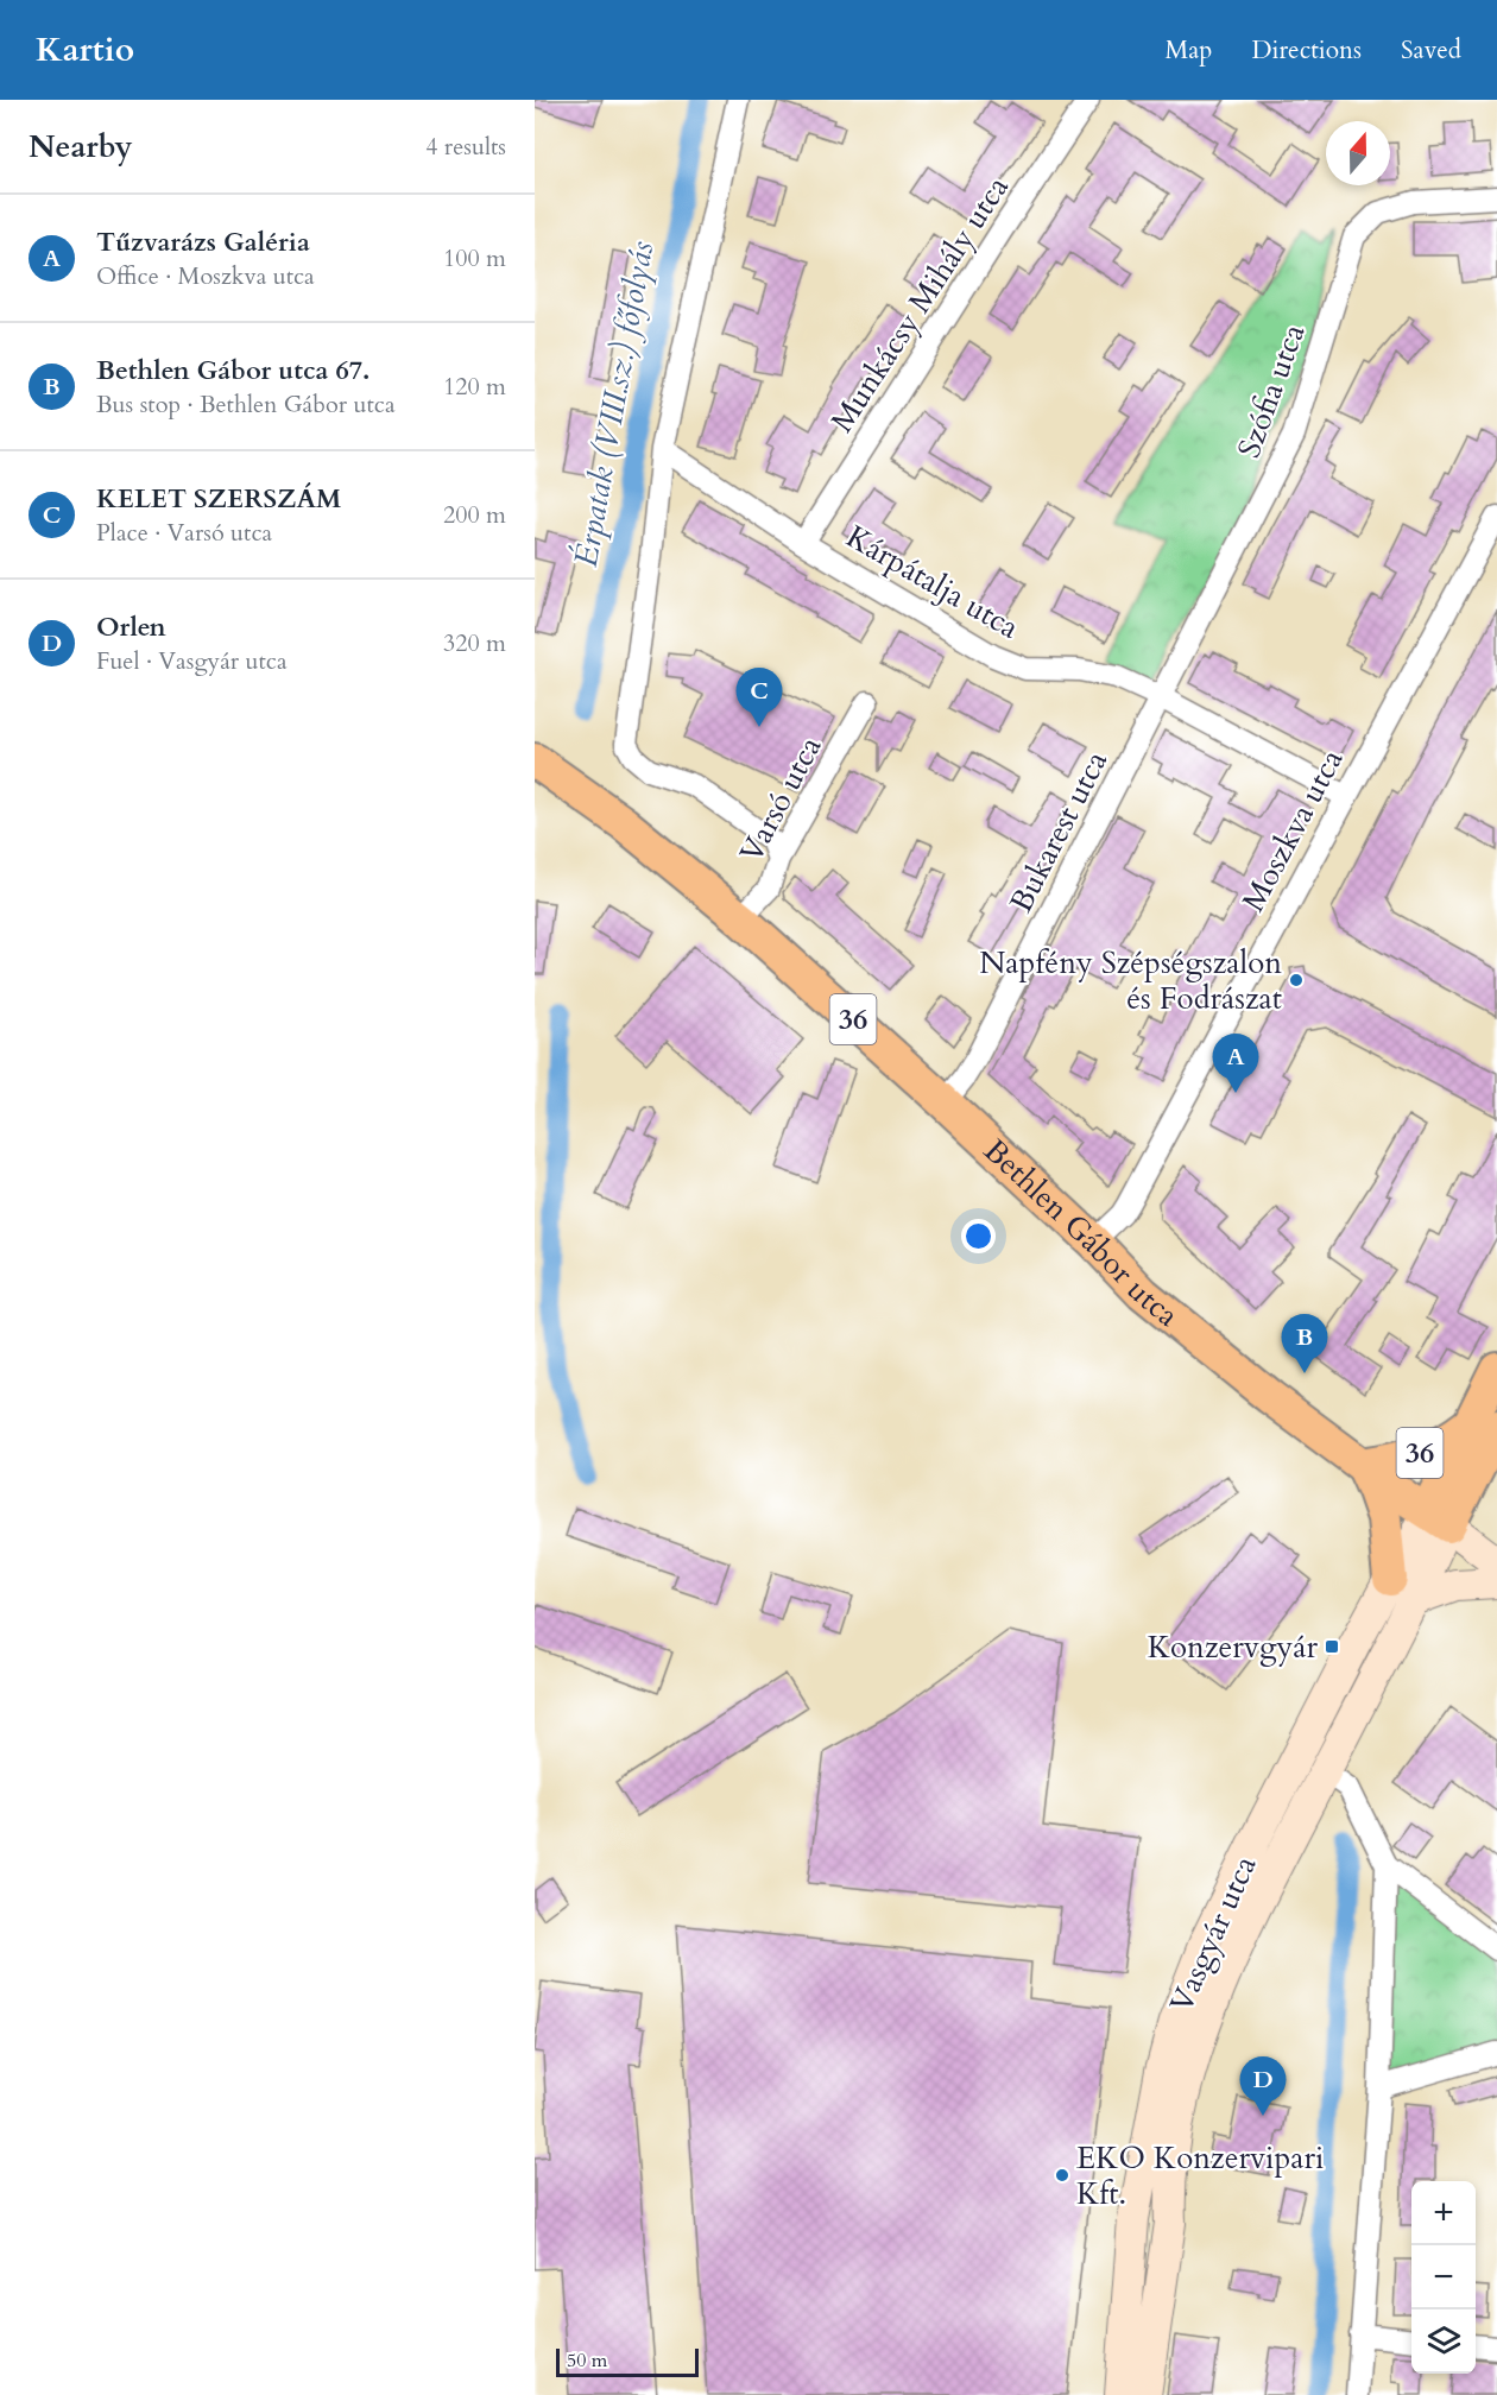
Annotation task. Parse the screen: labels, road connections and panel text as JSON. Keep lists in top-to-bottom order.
{
  "streets": {
    "main road": ["36", "Bethlen Gábor utca", "Vasgyár utca"],
    "street": [
      "Munkácsy Mihály utca",
      "Szófia utca",
      "Kárpátalja utca",
      "Varsó utca",
      "Moszkva utca",
      "Bukarest utca"
    ]
  },
  "crossings": [
    ["Munkácsy Mihály utca", "Kárpátalja utca"],
    ["Szófia utca", "Kárpátalja utca"],
    ["Szófia utca", "Bukarest utca"],
    ["Kárpátalja utca", "Moszkva utca"],
    ["Kárpátalja utca", "Bukarest utca"],
    ["Varsó utca", "Bethlen Gábor utca"],
    ["Moszkva utca", "Bethlen Gábor utca"],
    ["Bukarest utca", "Bethlen Gábor utca"],
    ["36", "Bethlen Gábor utca"],
    ["36", "Vasgyár utca"],
    ["Bethlen Gábor utca", "Vasgyár utca"]
  ],
  "water": ["Érpatak (VIII.sz.) főfolyás"],
  "places": {
    "other": ["Napfény Szépségszalon és Fodrászat", "EKO Konzervipari Kft."],
    "transit": ["Konzervgyár"]
  },
  "scale_bar": "50 m",
  "north": "top",
  "page": {
    "header": "Kartio",
    "nav": ["Map", "Directions", "Saved"],
    "heading": ["Nearby", "4 results"],
    "list": [
      {
        "mark": "A",
        "name": "Tűzvarázs Galéria",
        "note": "Office · Moszkva utca",
        "value": "100 m"
      },
      {
        "mark": "B",
        "name": "Bethlen Gábor utca 67.",
        "note": "Bus stop · Bethlen Gábor utca",
        "value": "120 m"
      },
      {
        "mark": "C",
        "name": "KELET SZERSZÁM",
        "note": "Place · Varsó utca",
        "value": "200 m"
      },
      {
        "mark": "D",
        "name": "Orlen",
        "note": "Fuel · Vasgyár utca",
        "value": "320 m"
      }
    ],
    "pins": [
      "C",
      "A",
      "B",
      "D"
    ],
    "map_buttons": ["+", "−"],
    "scale": "50 m"
  }
}
